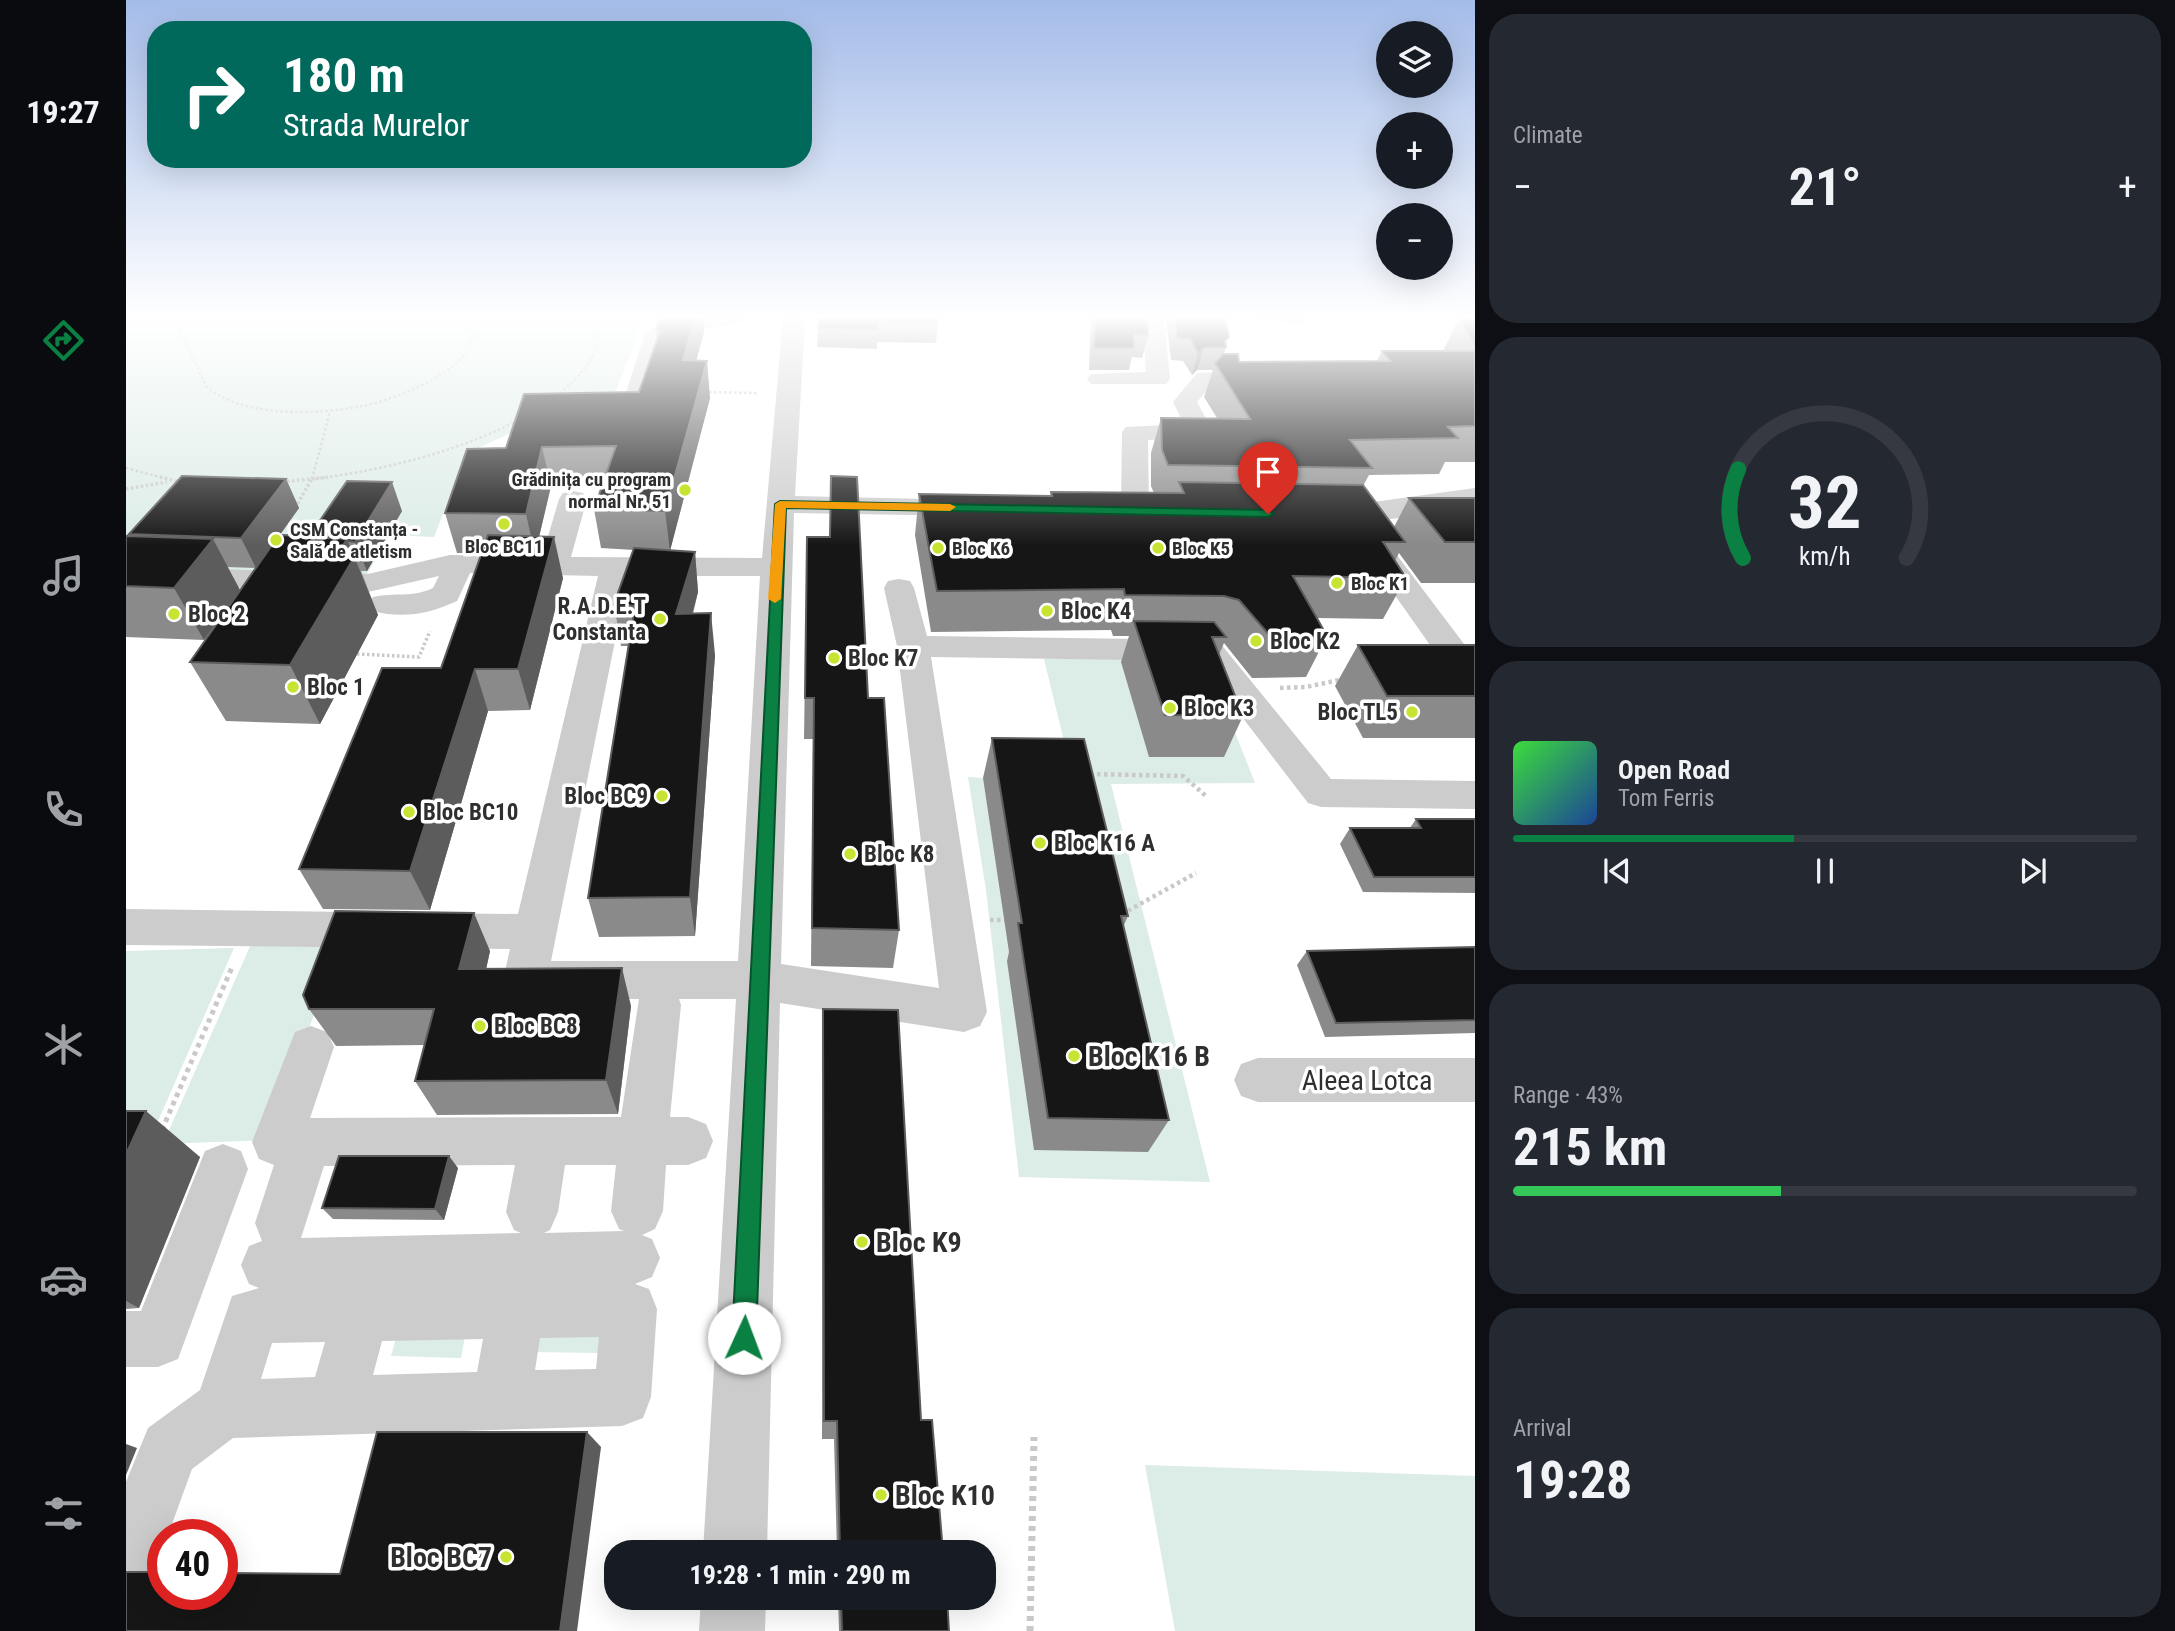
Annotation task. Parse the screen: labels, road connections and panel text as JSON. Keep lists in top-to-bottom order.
{
  "streets": {
    "street": ["Aleea Lotca"]
  },
  "places": [
    "Grădinița cu program normal Nr. 51",
    "Bloc BC11",
    "CSM Constanța - Sală de atletism",
    "Bloc K6",
    "Bloc K5",
    "Bloc K1",
    "Bloc K4",
    "Bloc 2",
    "R.A.D.E.T Constanta",
    "Bloc K2",
    "Bloc K7",
    "Bloc 1",
    "Bloc K3",
    "Bloc TL5",
    "Bloc BC9",
    "Bloc BC10",
    "Bloc K16 A",
    "Bloc K8",
    "Bloc BC8",
    "Bloc K16 B",
    "Bloc K9",
    "Bloc K10",
    "Bloc BC7"
  ],
  "page": {
    "tabs": "19:27",
    "tile": [
      "Climate",
      ["Range · 43%", "215 km"],
      ["Arrival", "19:28"]
    ],
    "map_buttons": ["+", "−"],
    "turn": ["180 m", "Strada Murelor"],
    "heat": ["−", "21°", "+"],
    "song": ["Open Road", "Tom Ferris"],
    "limit": "40",
    "trip": "19:28 · 1 min · 290 m",
    "gauge": ["32", "km/h"]
  }
}
